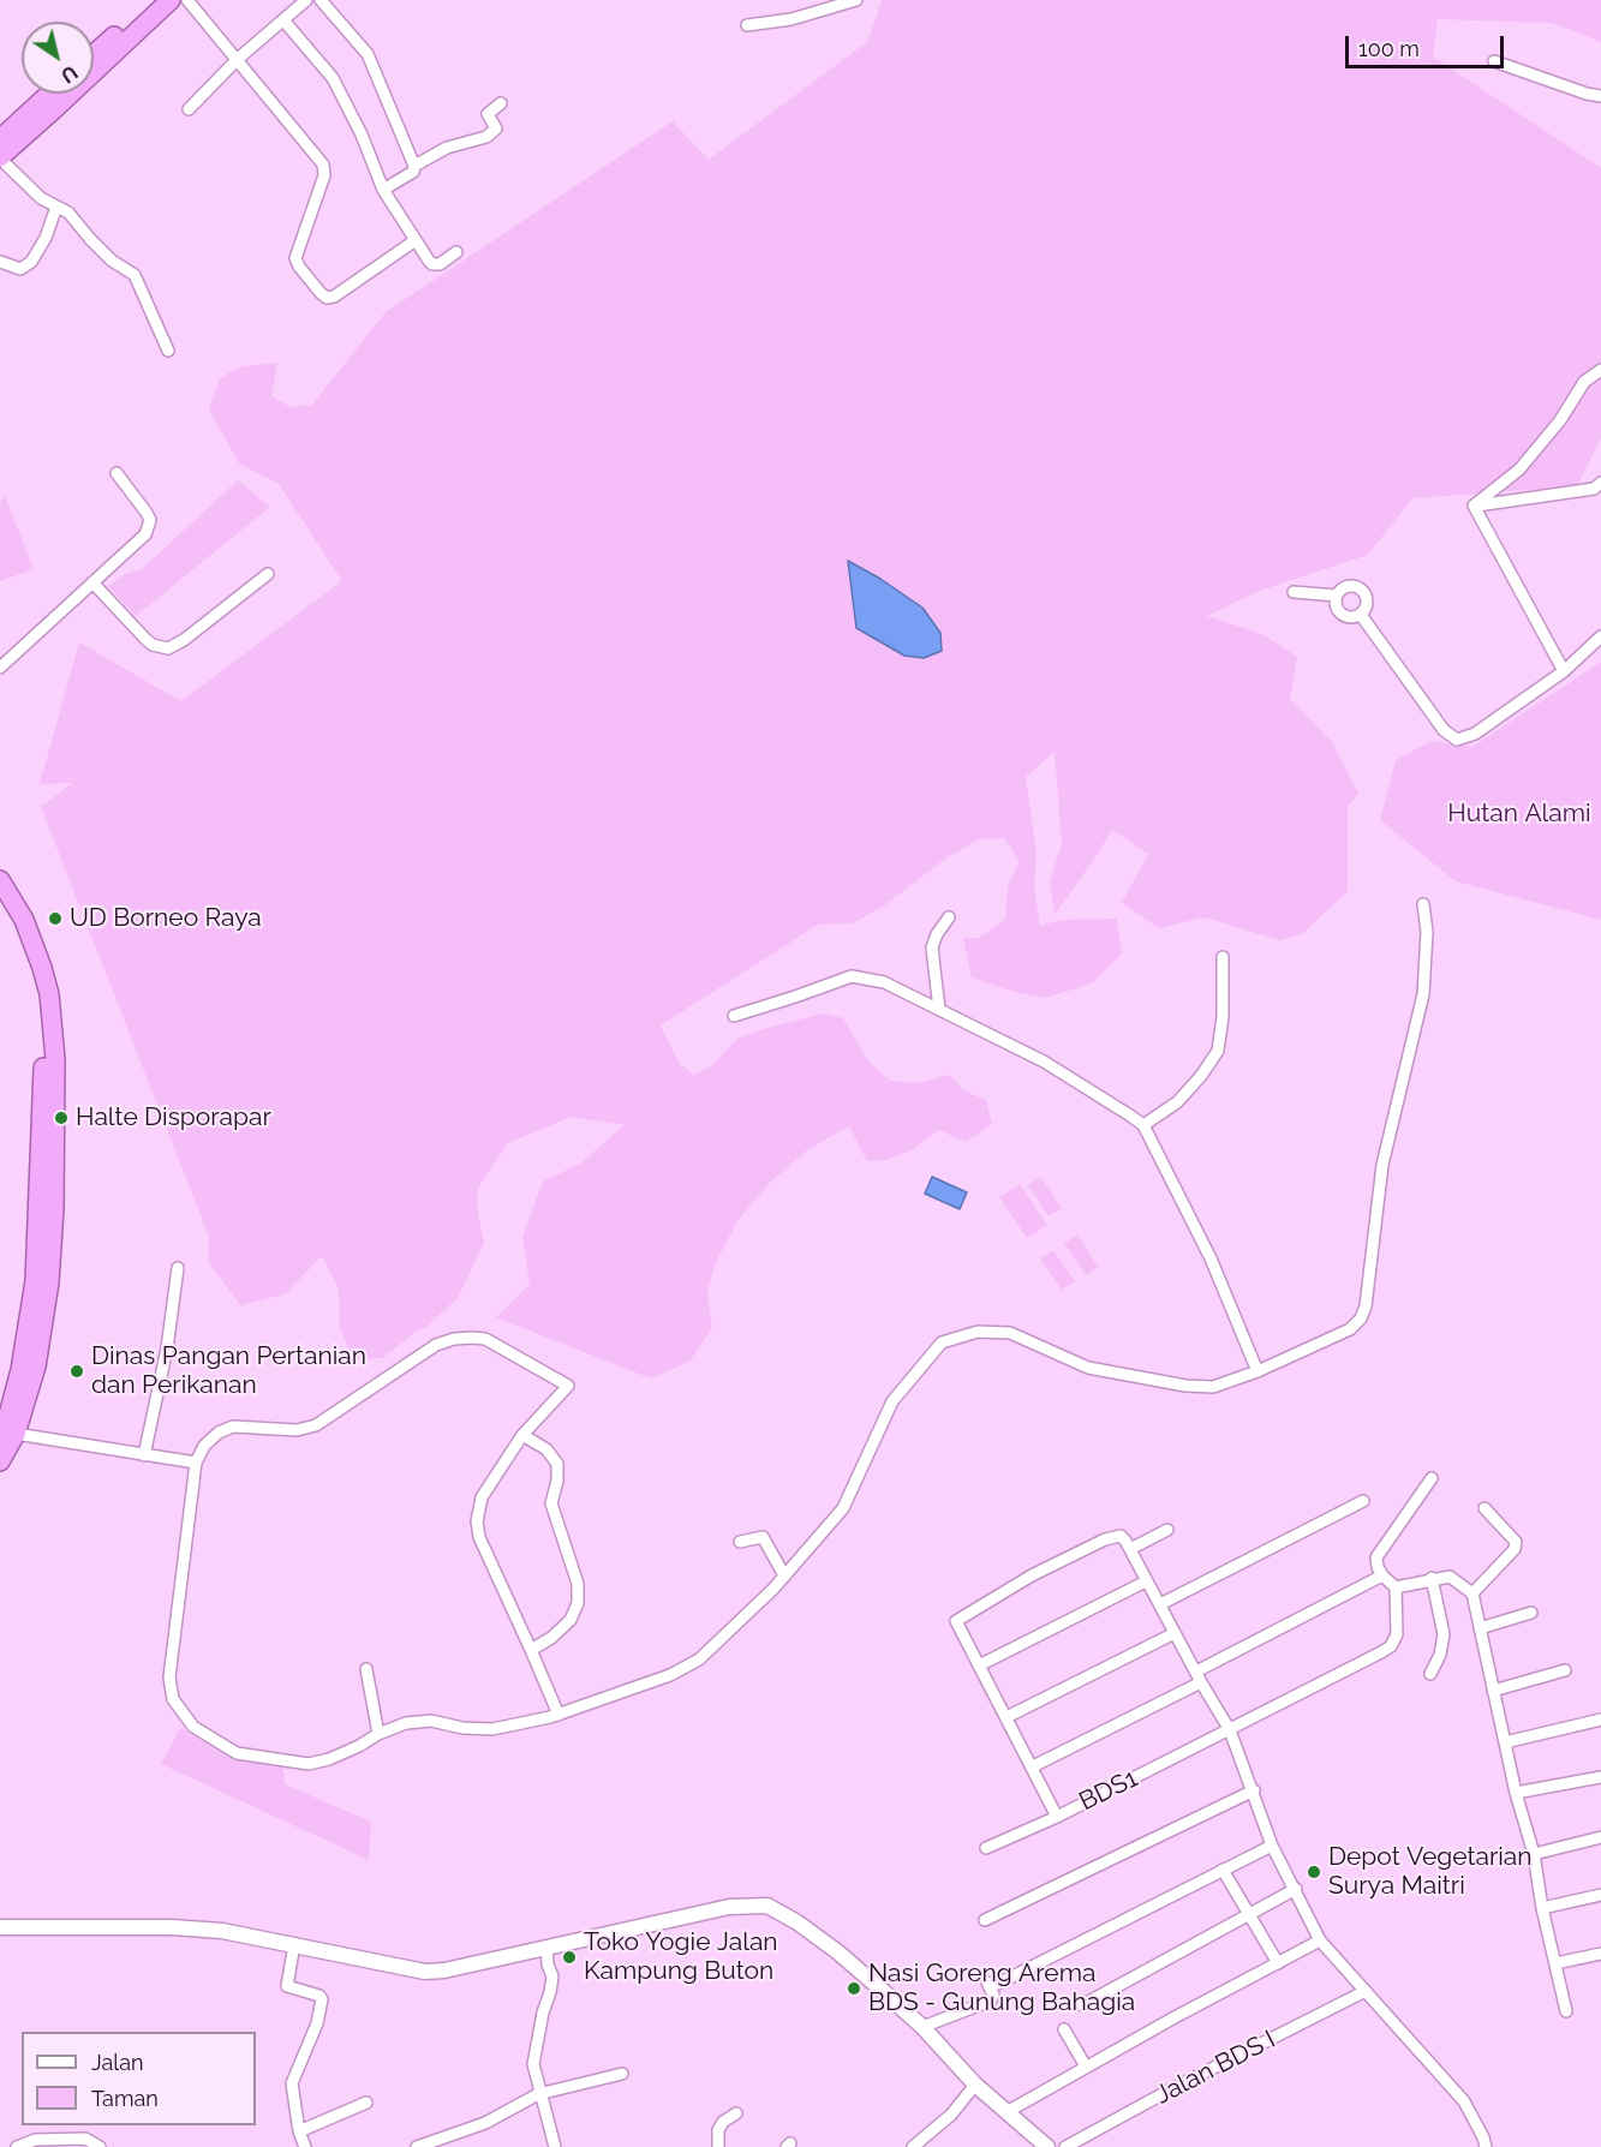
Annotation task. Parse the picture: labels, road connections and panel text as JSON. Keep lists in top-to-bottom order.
{
  "streets": {
    "street": ["BDS1", "Jalan BDS I"]
  },
  "parks": ["Hutan Alami"],
  "places": [
    "UD Borneo Raya",
    "Halte Disporapar",
    "Dinas Pangan Pertanian dan Perikanan",
    "Depot Vegetarian Surya Maitri",
    "Toko Yogie Jalan Kampung Buton",
    "Nasi Goreng Arema BDS - Gunung Bahagia"
  ],
  "legend": ["Jalan", "Taman"],
  "scale_bar": "100 m",
  "north": "bottom right"
}
